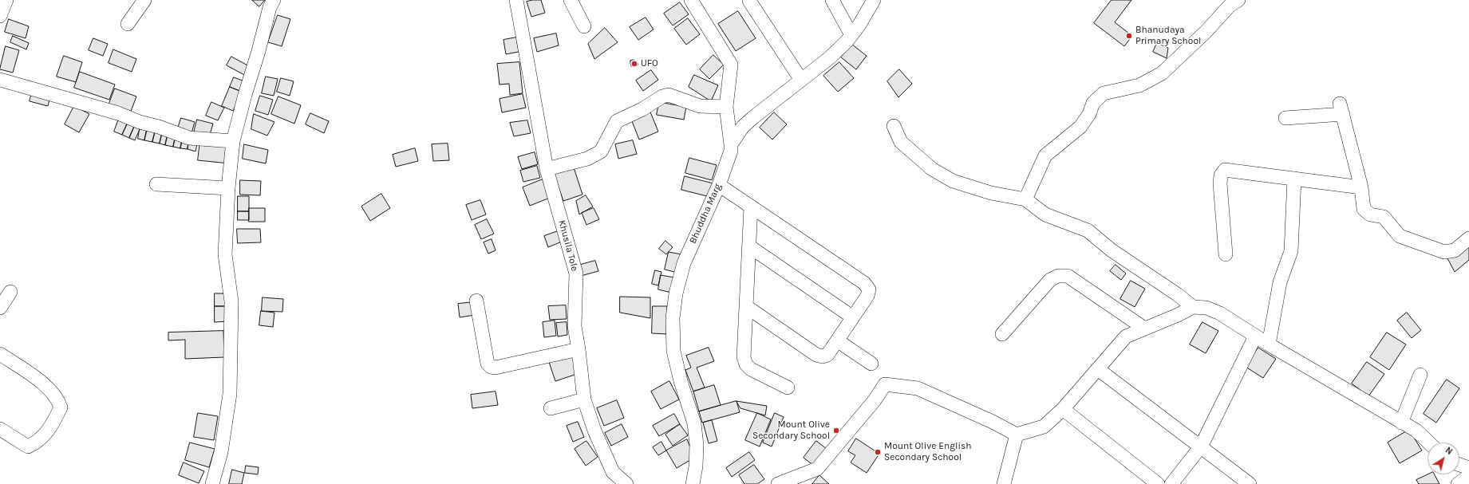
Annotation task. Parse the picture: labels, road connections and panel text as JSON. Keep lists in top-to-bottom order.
{
  "streets": {
    "street": ["Bhuddha Marg", "Khusila Tole"]
  },
  "places": [
    "Bhanudaya Primary School",
    "UFO",
    "Mount Olive Secondary School",
    "Mount Olive English Secondary School"
  ],
  "north": "top right"
}
